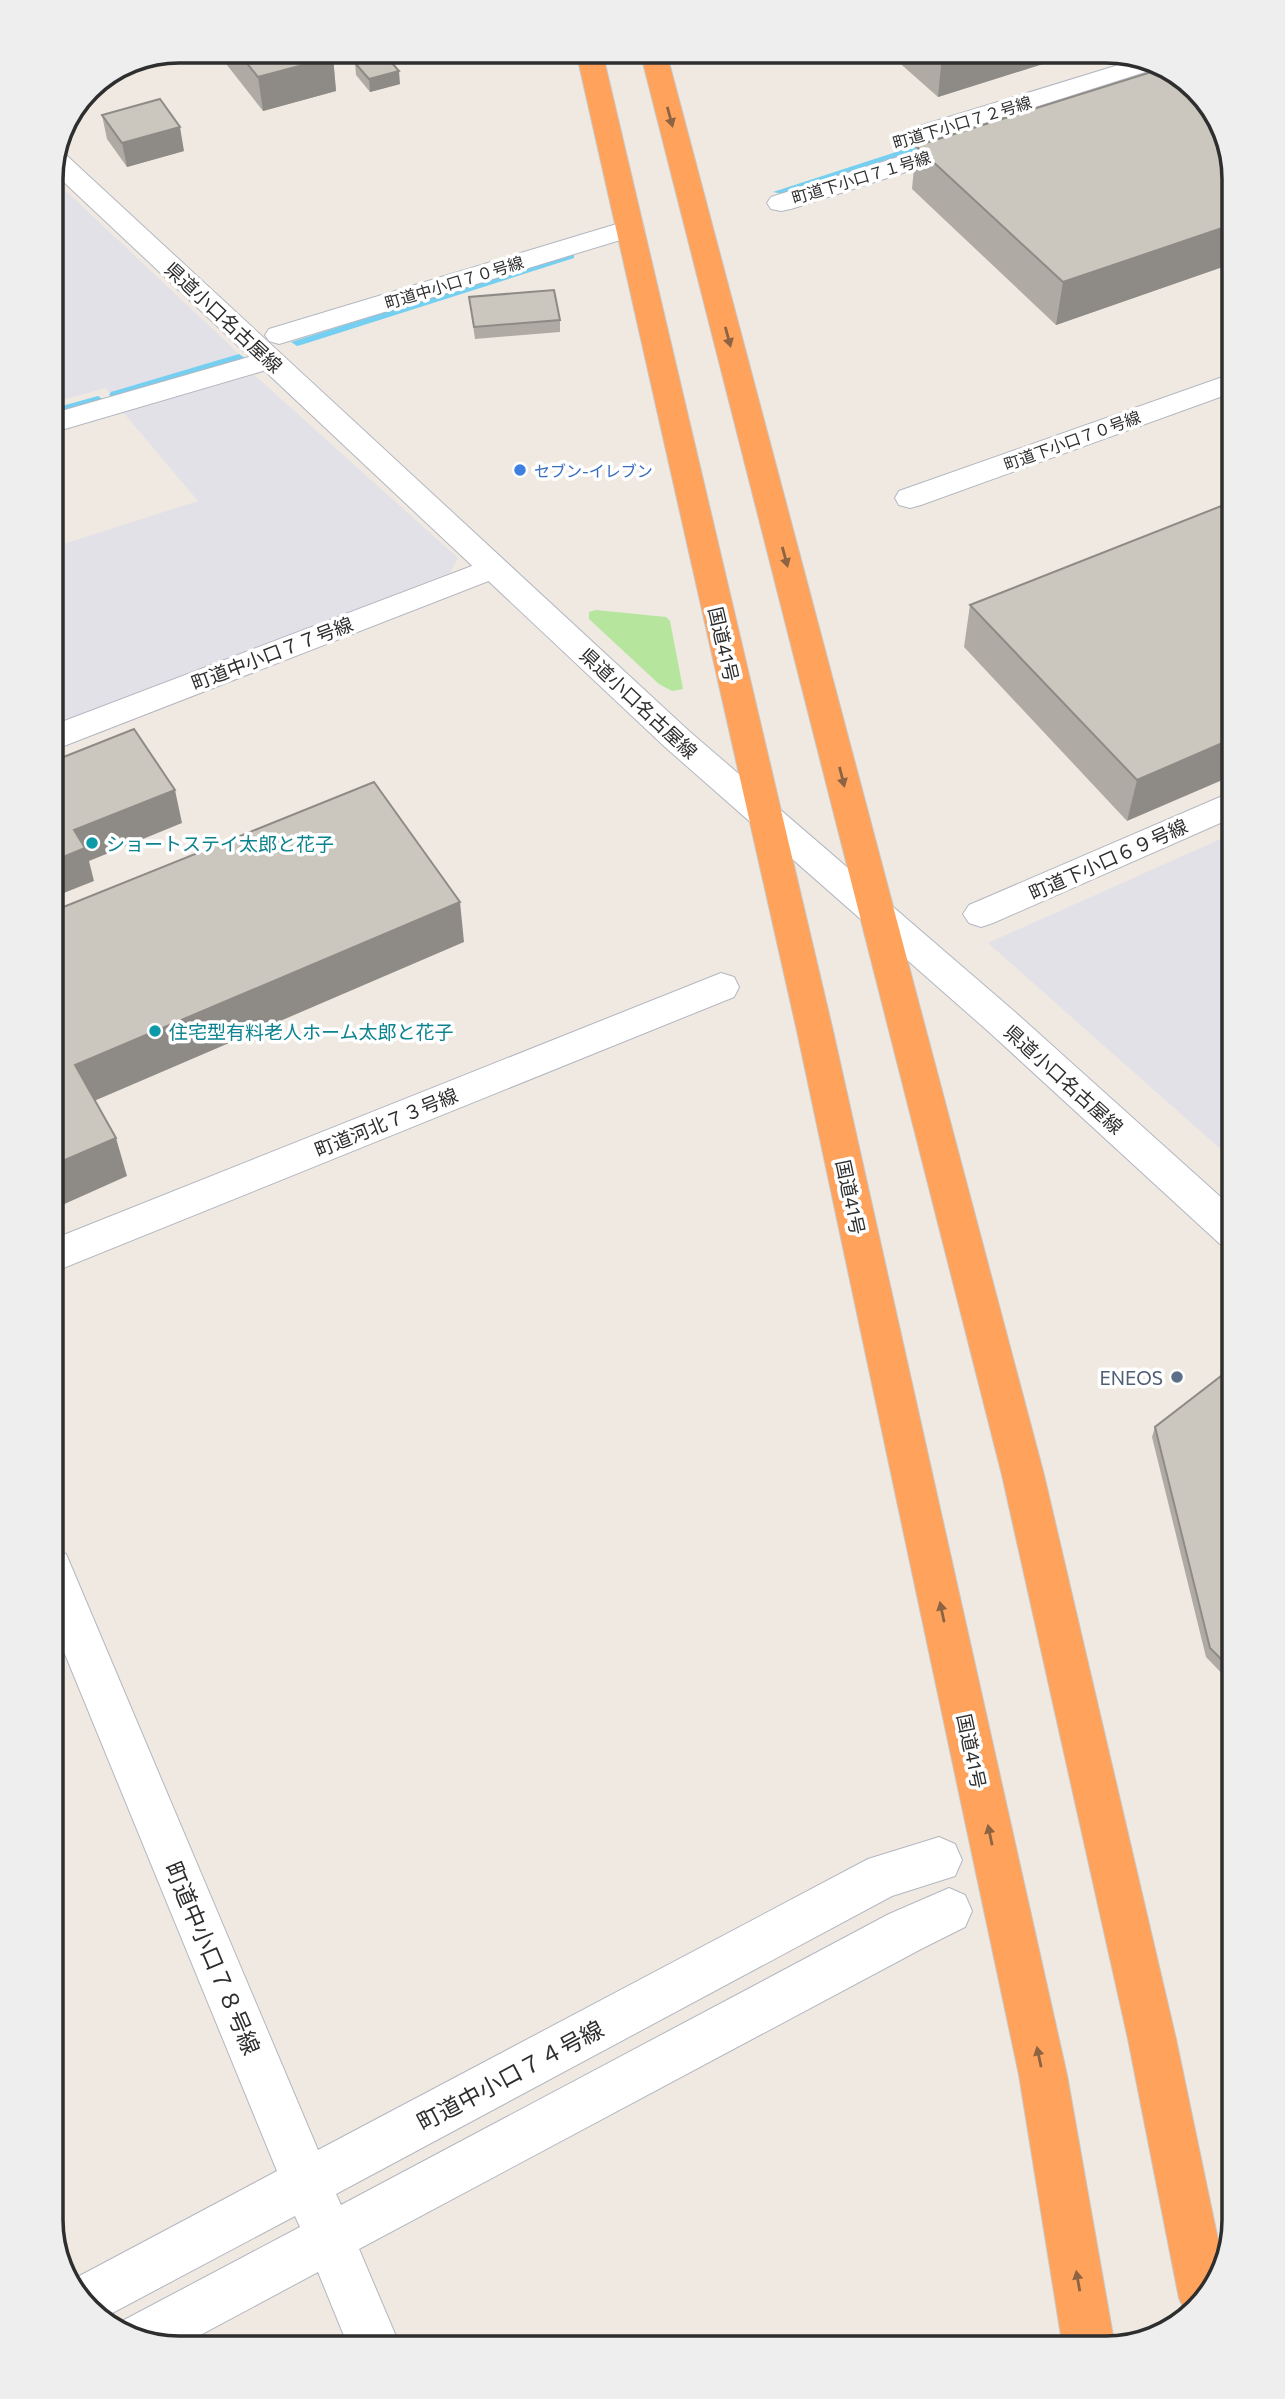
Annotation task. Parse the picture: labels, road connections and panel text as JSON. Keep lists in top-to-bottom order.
{
  "streets": {
    "highway": ["国道41号"],
    "street": [
      "町道下小口７１号線",
      "町道中小口７０号線",
      "県道小口名古屋線",
      "町道下小口７０号線",
      "町道中小口７７号線",
      "町道下小口６９号線",
      "町道河北７３号線",
      "町道中小口７８号線",
      "町道中小口７４号線"
    ]
  },
  "crossings": [
    ["町道中小口７０号線", "県道小口名古屋線"],
    ["町道中小口７０号線", "国道41号"],
    ["県道小口名古屋線", "国道41号"],
    ["県道小口名古屋線", "町道中小口７７号線"],
    ["町道中小口７８号線", "町道中小口７４号線"]
  ],
  "places": [
    "セブン-イレブン",
    "ショートステイ太郎と花子",
    "住宅型有料老人ホーム太郎と花子",
    "ENEOS"
  ]
}
